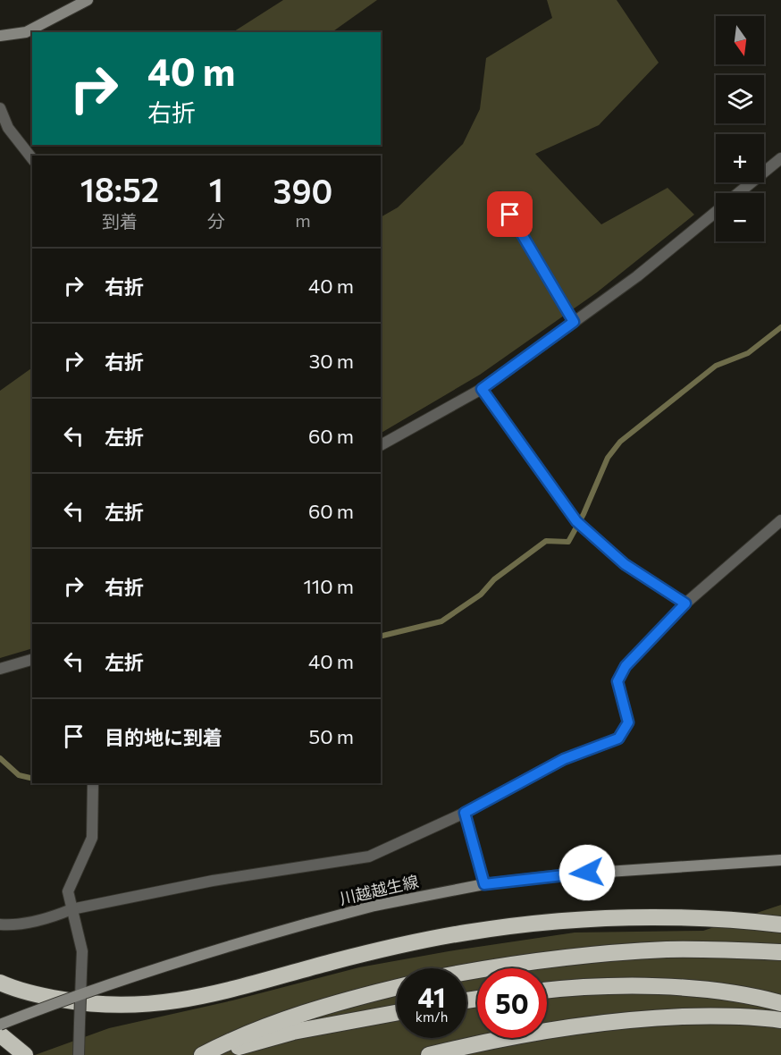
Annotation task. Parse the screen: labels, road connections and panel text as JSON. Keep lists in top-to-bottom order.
{
  "streets": {
    "main road": ["川越越生線"]
  },
  "north": "bottom",
  "page": {
    "map_buttons": ["+", "−"],
    "turn": ["40 m", "右折"],
    "eta": [
      "18:52",
      "到着",
      "1",
      "分",
      "390",
      "m"
    ],
    "list": [
      {
        "name": "右折",
        "value": "40 m"
      },
      {
        "name": "右折",
        "value": "30 m"
      },
      {
        "name": "左折",
        "value": "60 m"
      },
      {
        "name": "左折",
        "value": "60 m"
      },
      {
        "name": "右折",
        "value": "110 m"
      },
      {
        "name": "左折",
        "value": "40 m"
      },
      {
        "name": "目的地に到着",
        "value": "50 m"
      }
    ],
    "speed": "41 km/h",
    "limit": "50"
  }
}
